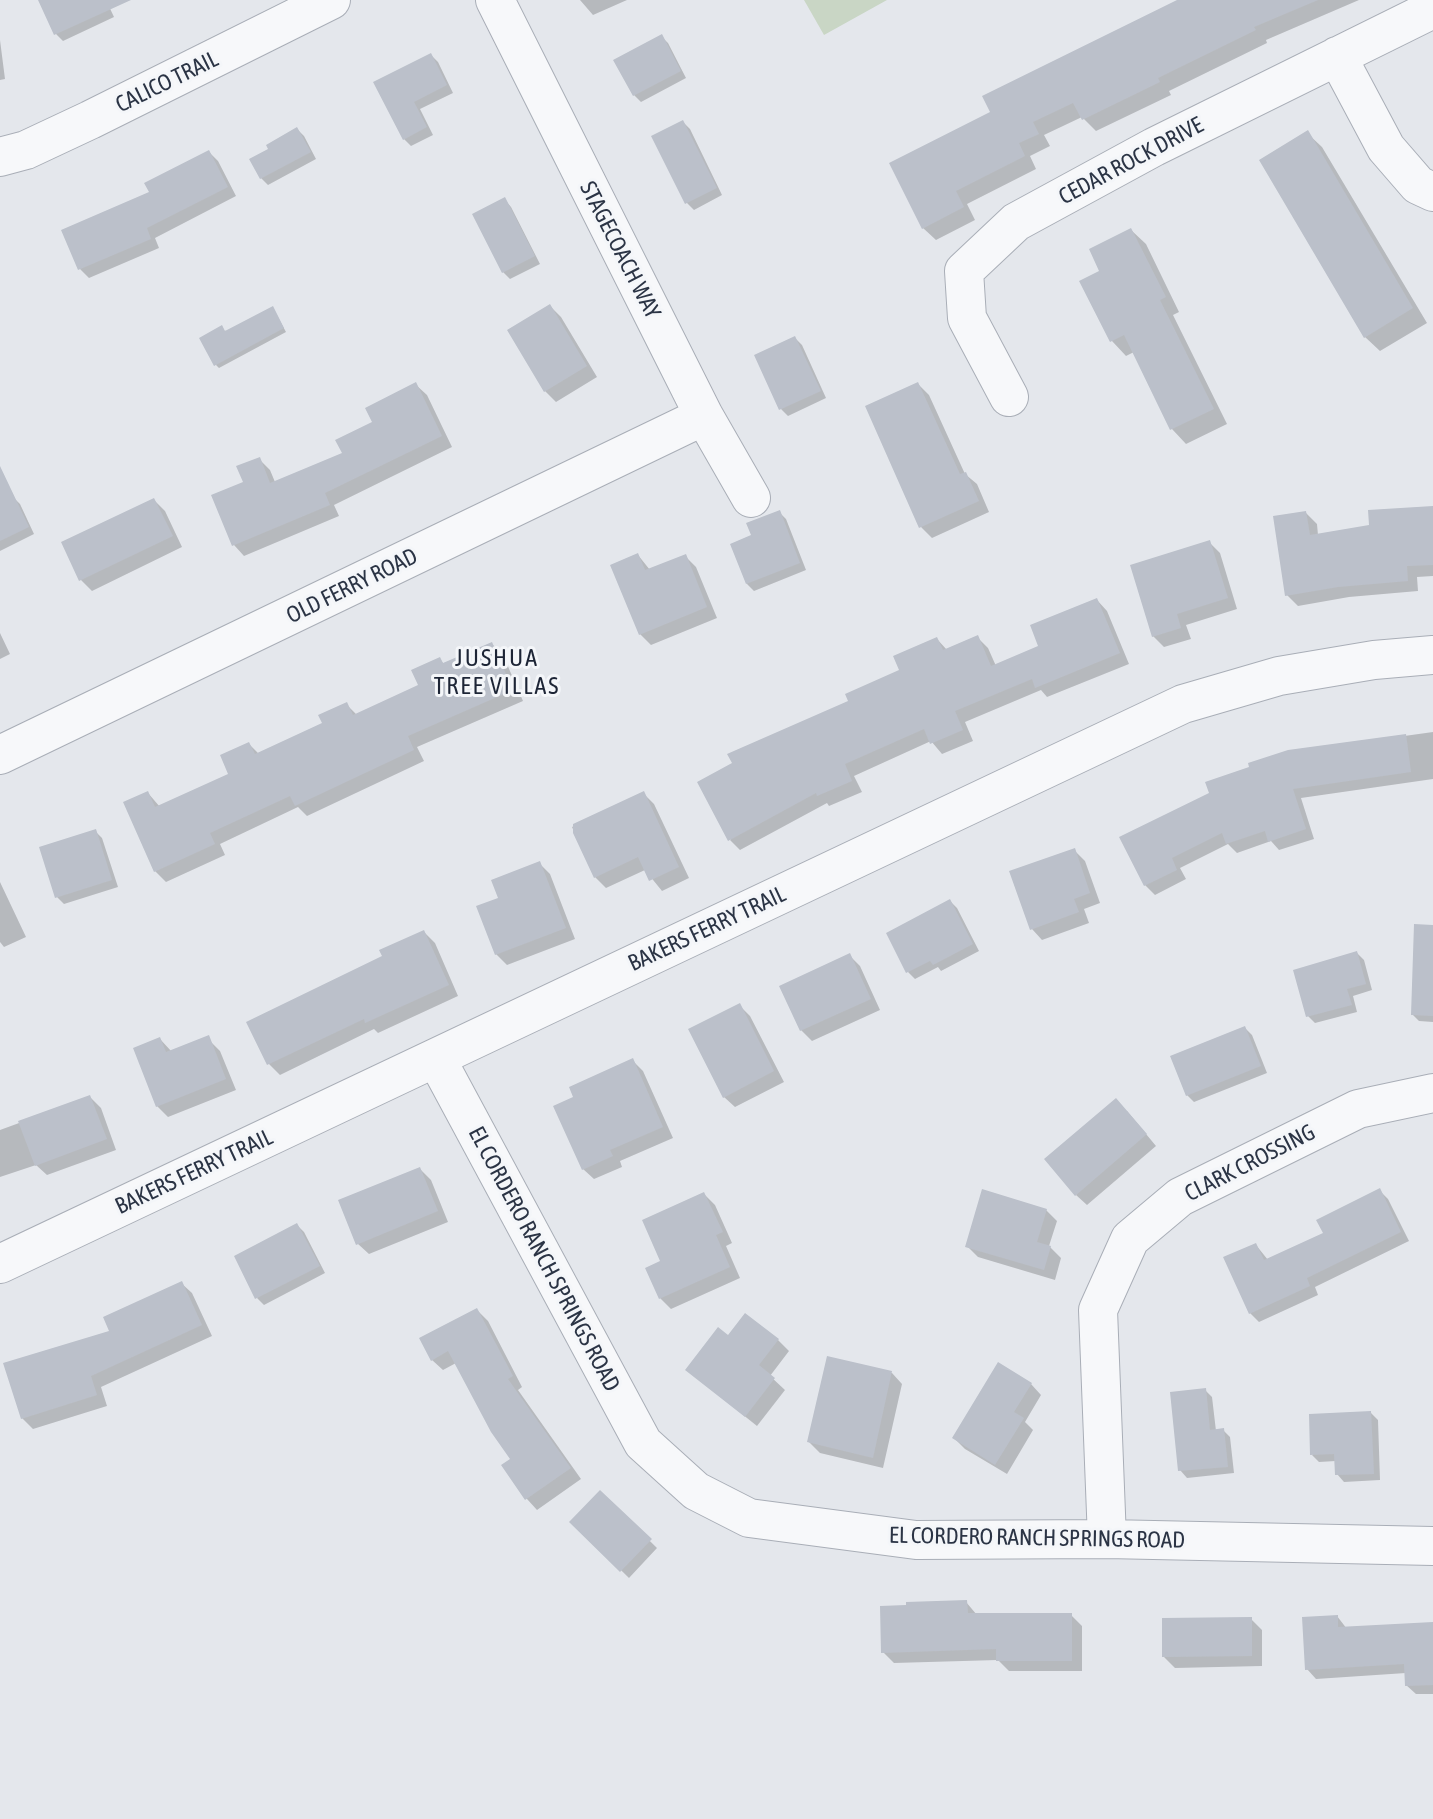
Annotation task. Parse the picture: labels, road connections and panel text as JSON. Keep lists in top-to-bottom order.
{
  "streets": {
    "street": [
      "CALICO TRAIL",
      "CEDAR ROCK DRIVE",
      "STAGECOACH WAY",
      "OLD FERRY ROAD",
      "BAKERS FERRY TRAIL",
      "CLARK CROSSING",
      "EL CORDERO RANCH SPRINGS ROAD"
    ]
  },
  "crossings": [
    ["STAGECOACH WAY", "OLD FERRY ROAD"],
    ["BAKERS FERRY TRAIL", "EL CORDERO RANCH SPRINGS ROAD"],
    ["CLARK CROSSING", "EL CORDERO RANCH SPRINGS ROAD"]
  ],
  "districts": ["JUSHUA TREE VILLAS"]
}
